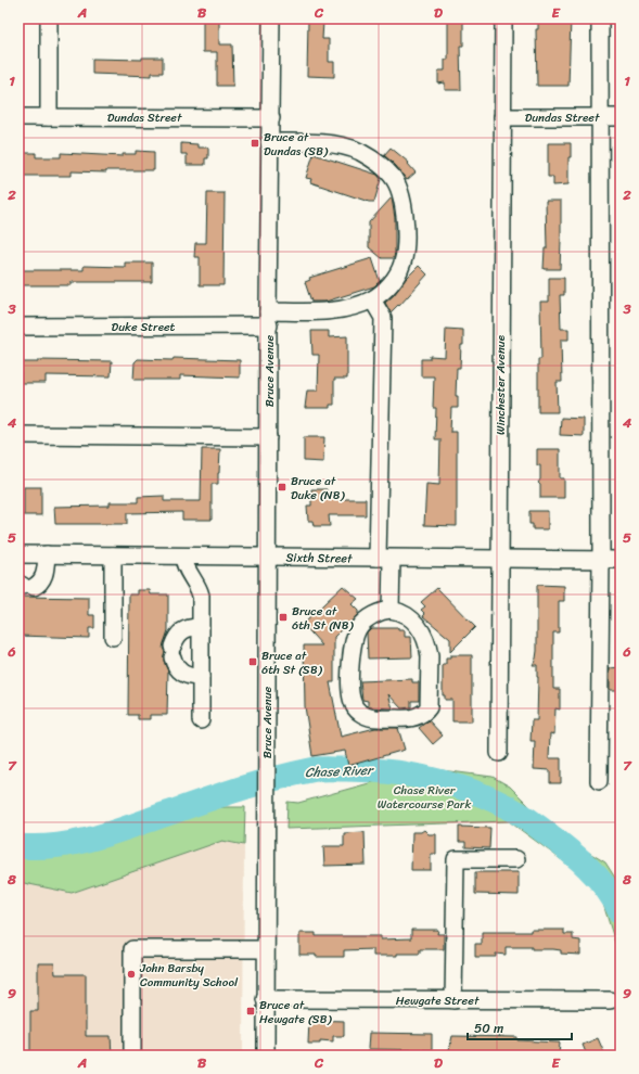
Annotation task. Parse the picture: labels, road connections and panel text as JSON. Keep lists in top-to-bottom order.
{
  "streets": {
    "street": [
      "Dundas Street",
      "Duke Street",
      "Bruce Avenue",
      "Winchester Avenue",
      "Sixth Street",
      "Hewgate Street"
    ]
  },
  "crossings": [
    ["Dundas Street", "Bruce Avenue"],
    ["Dundas Street", "Winchester Avenue"],
    ["Duke Street", "Bruce Avenue"],
    ["Bruce Avenue", "Sixth Street"],
    ["Bruce Avenue", "Hewgate Street"],
    ["Winchester Avenue", "Sixth Street"]
  ],
  "water": ["Chase River"],
  "parks": ["Chase River Watercourse Park"],
  "places": {
    "transit": [
      "Bruce at Dundas (SB)",
      "Bruce at Duke (NB)",
      "Bruce at 6th St (NB)",
      "Bruce at 6th St (SB)",
      "Bruce at Hewgate (SB)"
    ],
    "other": ["John Barsby Community School"]
  },
  "scale_bar": "50 m",
  "grid": {
    "columns": [
      "A",
      "B",
      "C",
      "D",
      "E"
    ],
    "rows": [
      "1",
      "2",
      "3",
      "4",
      "5",
      "6",
      "7",
      "8",
      "9"
    ]
  }
}
